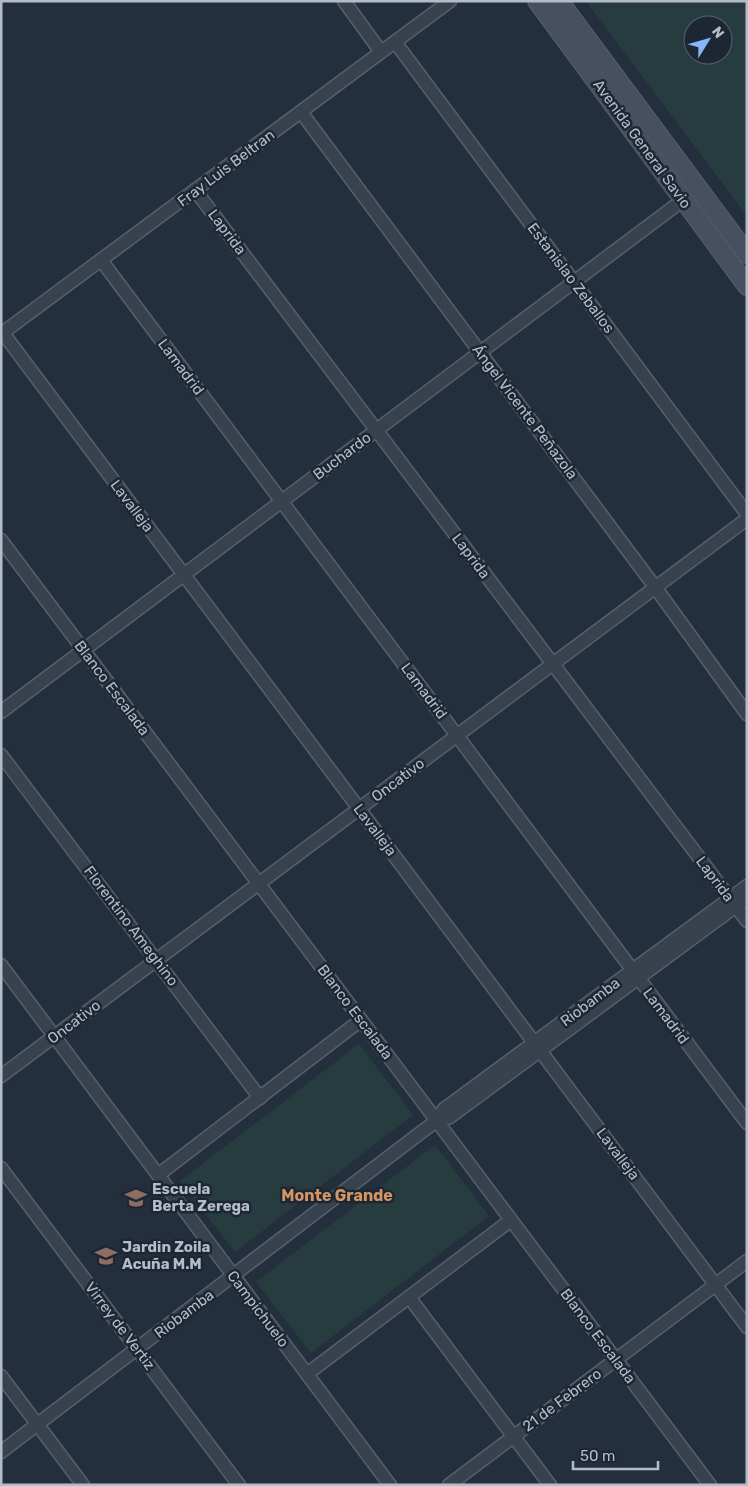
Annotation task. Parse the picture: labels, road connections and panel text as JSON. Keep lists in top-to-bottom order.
{
  "streets": {
    "main road": ["Avenida General Savio"],
    "street": [
      "Fray Luis Beltran",
      "Laprida",
      "Estanislao Zeballos",
      "Lamadrid",
      "Ángel Vicente Peñazola",
      "Buchardo",
      "Lavalleja",
      "Blanco Escalada",
      "Oncativo",
      "Florentino Ameghino",
      "Riobamba",
      "Campichuelo",
      "Virrey de Vertiz",
      "21 de Febrero"
    ]
  },
  "crossings": [
    ["Avenida General Savio", "Buchardo"],
    ["Fray Luis Beltran", "Laprida"],
    ["Fray Luis Beltran", "Estanislao Zeballos"],
    ["Fray Luis Beltran", "Lamadrid"],
    ["Fray Luis Beltran", "Ángel Vicente Peñazola"],
    ["Fray Luis Beltran", "Lavalleja"],
    ["Laprida", "Buchardo"],
    ["Laprida", "Oncativo"],
    ["Laprida", "Riobamba"],
    ["Estanislao Zeballos", "Buchardo"],
    ["Lamadrid", "Buchardo"],
    ["Lamadrid", "Oncativo"],
    ["Lamadrid", "Riobamba"],
    ["Ángel Vicente Peñazola", "Buchardo"],
    ["Ángel Vicente Peñazola", "Oncativo"],
    ["Buchardo", "Lavalleja"],
    ["Buchardo", "Blanco Escalada"],
    ["Lavalleja", "Oncativo"],
    ["Lavalleja", "Riobamba"],
    ["Lavalleja", "21 de Febrero"],
    ["Blanco Escalada", "Oncativo"],
    ["Blanco Escalada", "Riobamba"],
    ["Blanco Escalada", "21 de Febrero"],
    ["Oncativo", "Florentino Ameghino"],
    ["Oncativo", "Campichuelo"],
    ["Riobamba", "Campichuelo"],
    ["Riobamba", "Virrey de Vertiz"]
  ],
  "districts": ["Monte Grande"],
  "places": {
    "school or university": ["Escuela Berta Zerega", "Jardin Zoila Acuña M.M"]
  },
  "scale_bar": "50 m",
  "north": "top right"
}
